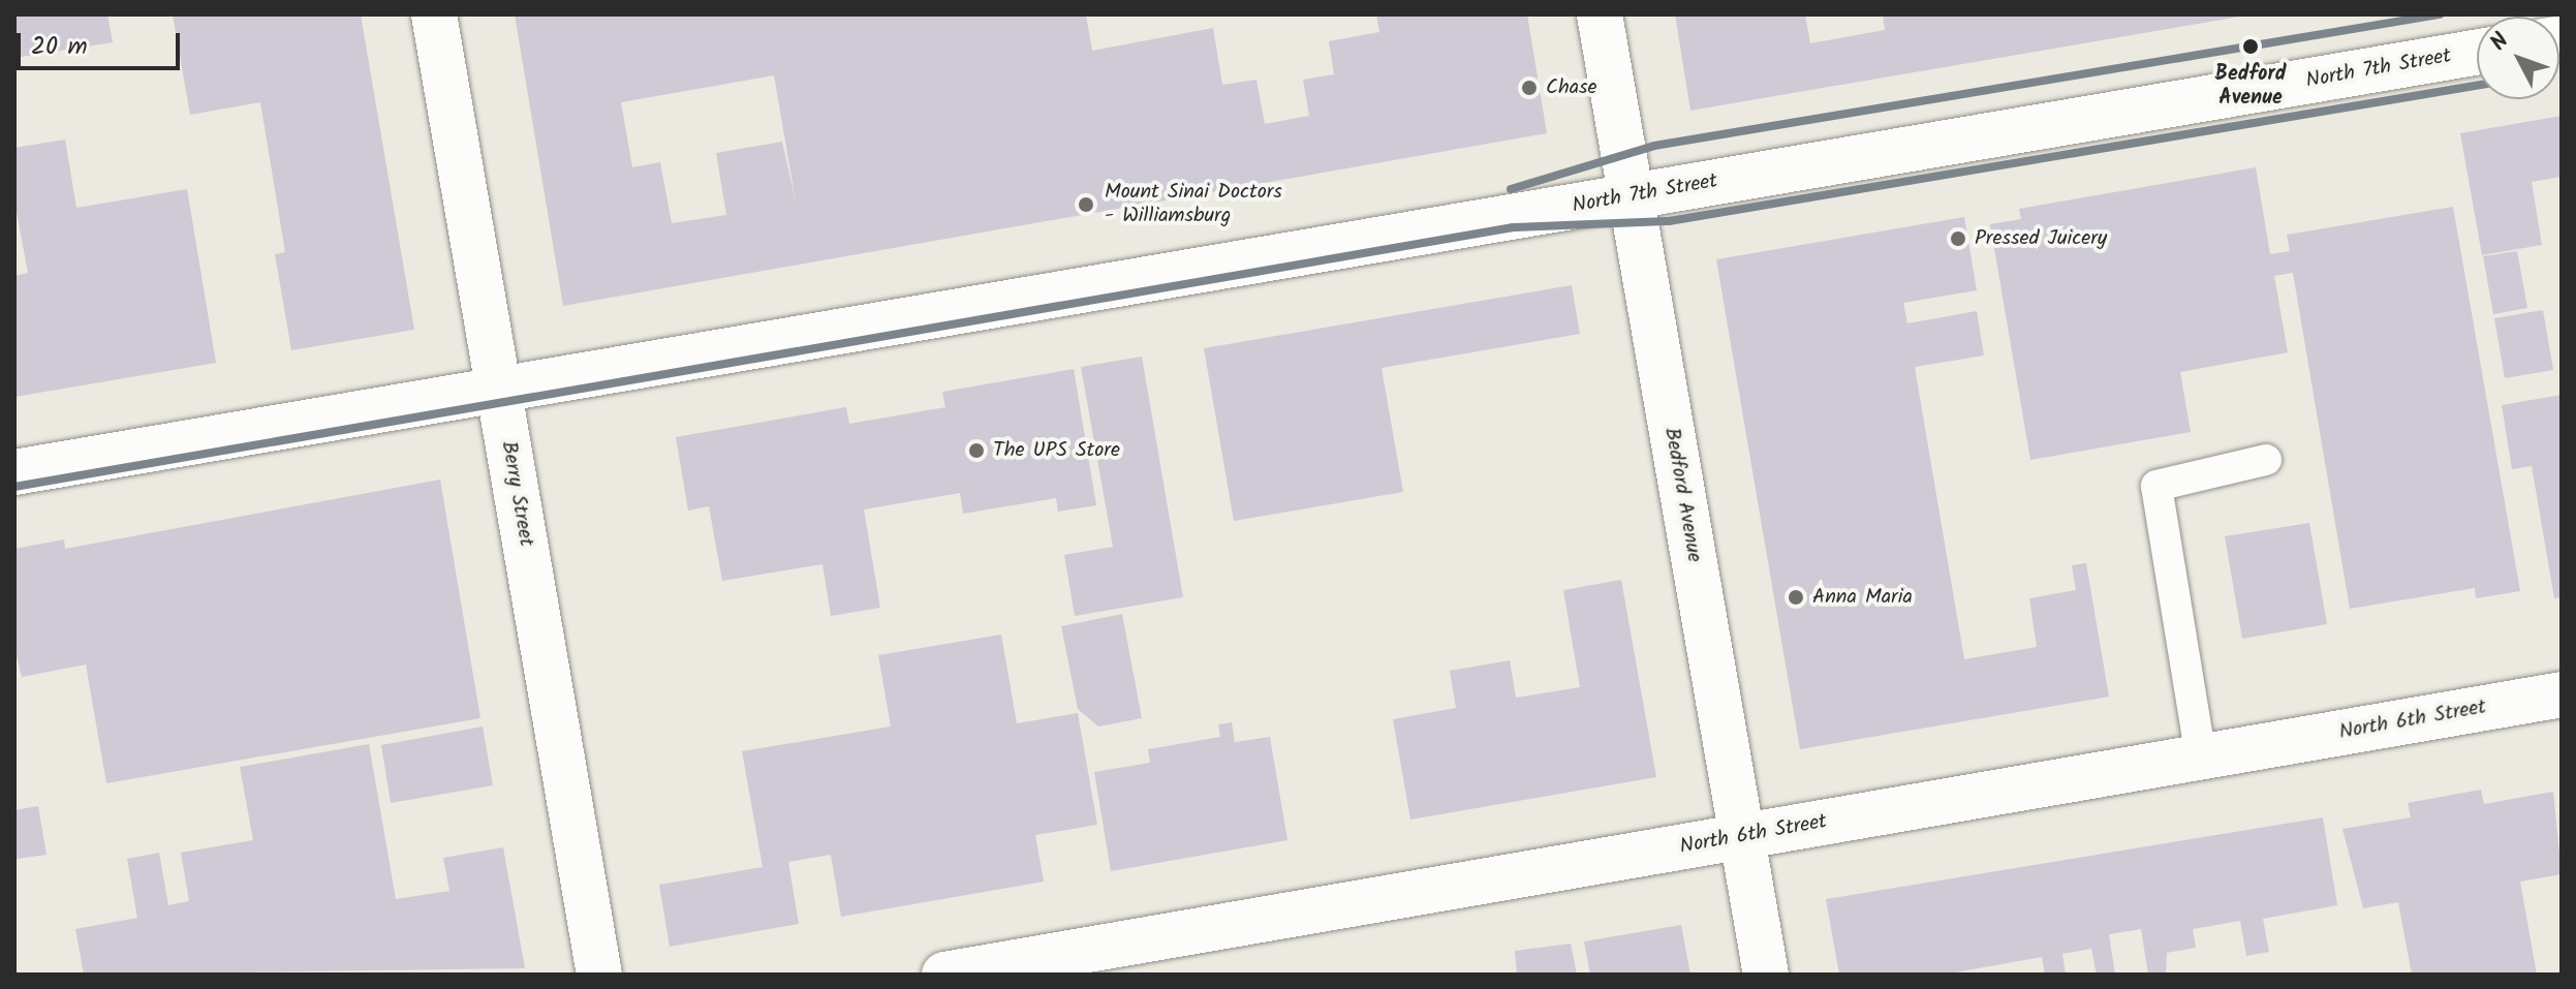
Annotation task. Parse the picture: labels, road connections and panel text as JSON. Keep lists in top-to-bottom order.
{
  "streets": {
    "street": [
      "North 7th Street",
      "Berry Street",
      "Bedford Avenue",
      "North 6th Street"
    ]
  },
  "crossings": [
    ["North 7th Street", "Berry Street"],
    ["North 7th Street", "Bedford Avenue"],
    ["Bedford Avenue", "North 6th Street"]
  ],
  "places": [
    "Bedford Avenue",
    "Chase",
    "Mount Sinai Doctors - Williamsburg",
    "Pressed Juicery",
    "The UPS Store",
    "Anna Maria"
  ],
  "scale_bar": "20 m",
  "north": "top left"
}
